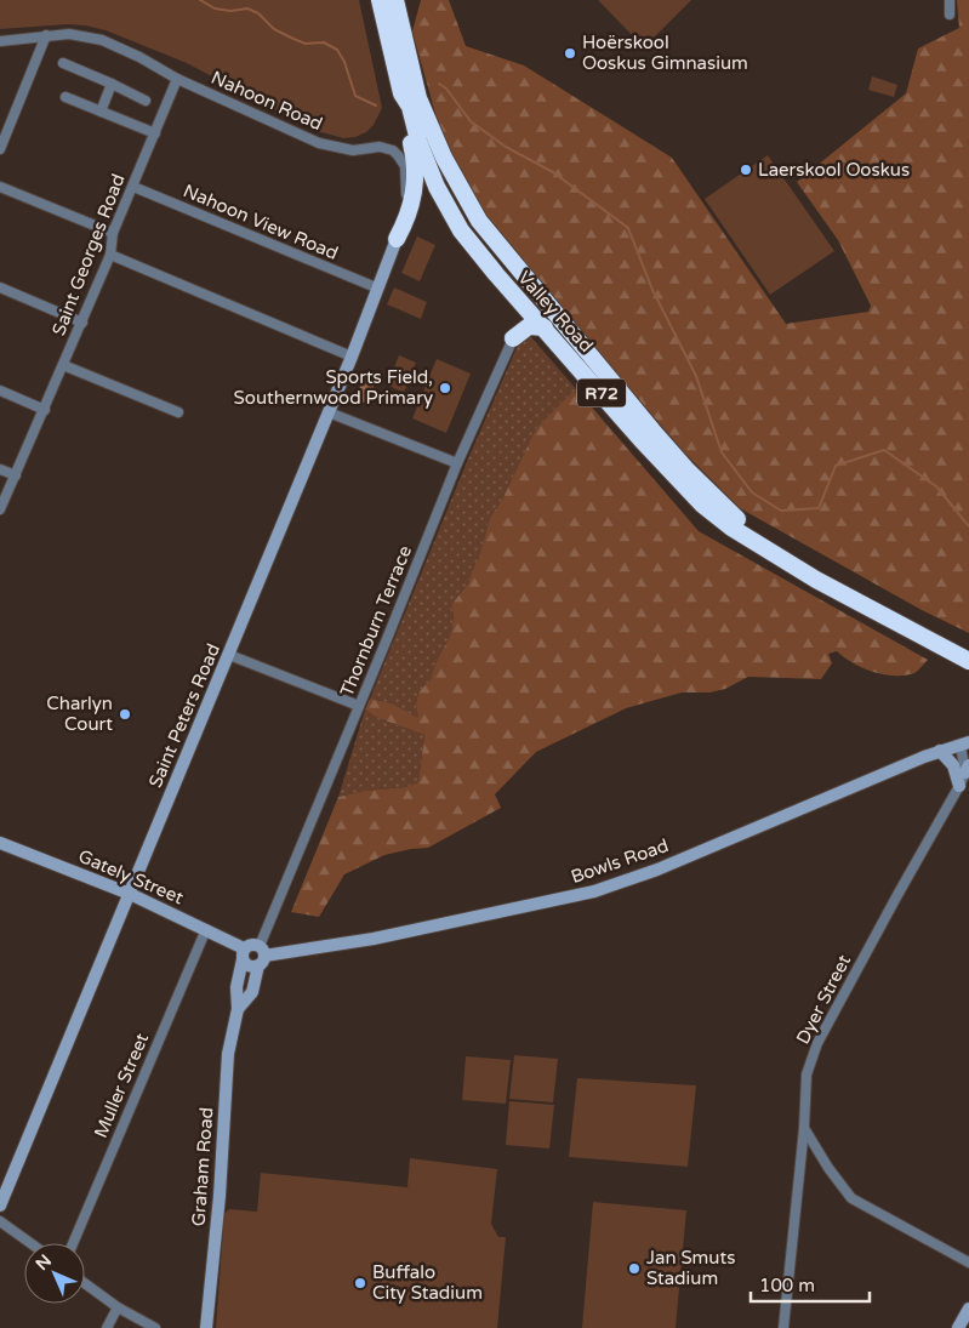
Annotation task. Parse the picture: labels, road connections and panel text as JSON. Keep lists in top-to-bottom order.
{
  "streets": {
    "highway": ["Valley Road", "R72"],
    "street": [
      "Nahoon Road",
      "Nahoon View Road",
      "Saint Georges Road",
      "Thornburn Terrace",
      "Saint Peters Road",
      "Bowls Road",
      "Gately Street",
      "Dyer Street",
      "Muller Street",
      "Graham Road"
    ]
  },
  "crossings": [
    ["Nahoon Road", "Saint Georges Road"],
    ["Nahoon Road", "Saint Peters Road"],
    ["Nahoon View Road", "Saint Georges Road"],
    ["Nahoon View Road", "Saint Peters Road"],
    ["Valley Road", "Thornburn Terrace"],
    ["Thornburn Terrace", "Bowls Road"],
    ["Thornburn Terrace", "Gately Street"],
    ["Thornburn Terrace", "Graham Road"],
    ["Saint Peters Road", "Gately Street"],
    ["Bowls Road", "Gately Street"],
    ["Bowls Road", "Dyer Street"],
    ["Bowls Road", "Graham Road"],
    ["Gately Street", "Muller Street"],
    ["Gately Street", "Graham Road"]
  ],
  "places": [
    "Hoërskool Ooskus Gimnasium",
    "Laerskool Ooskus",
    "Sports Field, Southernwood Primary",
    "Charlyn Court",
    "Jan Smuts Stadium",
    "Buffalo City Stadium"
  ],
  "scale_bar": "100 m",
  "north": "top left"
}
